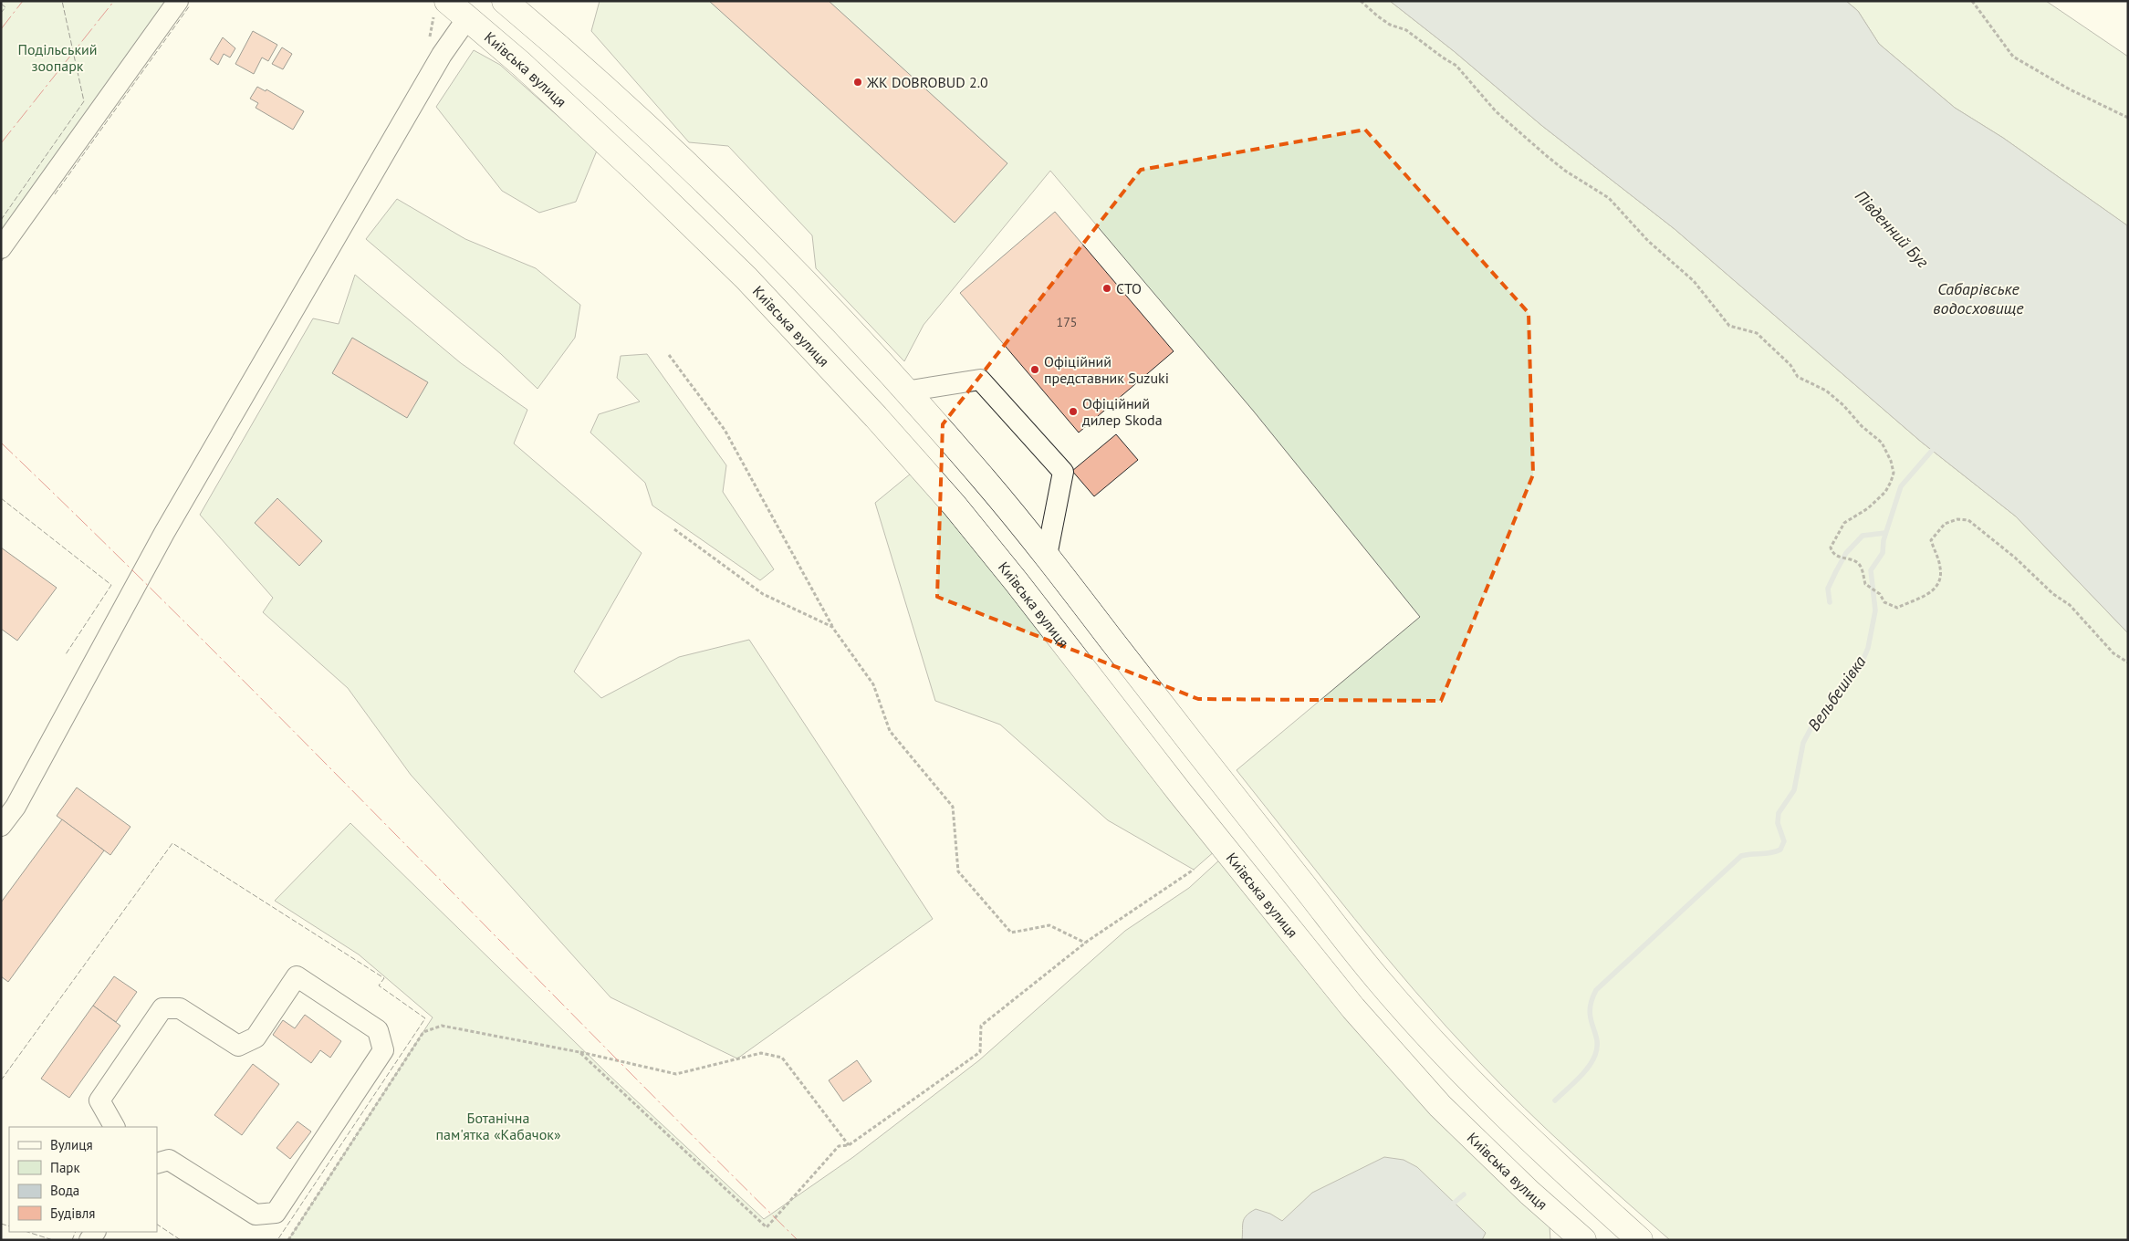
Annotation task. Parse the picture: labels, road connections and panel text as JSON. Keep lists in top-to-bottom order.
{
  "streets": {
    "main road": ["Київська вулиця"]
  },
  "water": ["Південний Буг", "Сабарівське водосховище", "Вельбешівка"],
  "parks": ["Подільський зоопарк", "Ботанічна пам'ятка «Кабачок»"],
  "places": [
    "ЖК DOBROBUD 2.0",
    "СТО",
    "Офіційний представник Suzuki",
    "Офіційний дилер Skoda"
  ],
  "house_numbers": ["175"],
  "legend": [
    "Вулиця",
    "Парк",
    "Вода",
    "Будівля"
  ]
}
